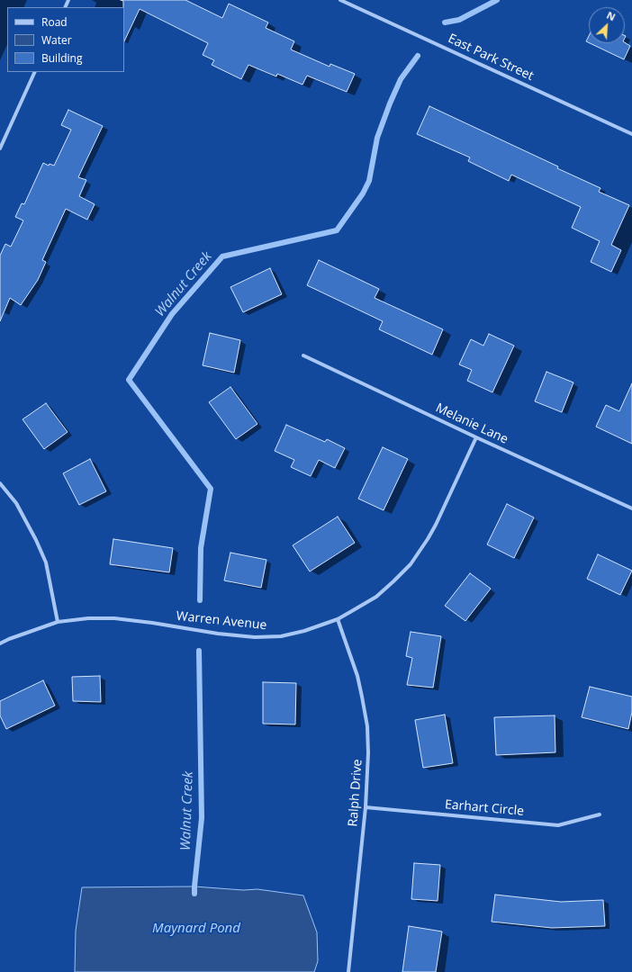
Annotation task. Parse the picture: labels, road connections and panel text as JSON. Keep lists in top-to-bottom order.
{
  "streets": {
    "street": [
      "East Park Street",
      "Melanie Lane",
      "Warren Avenue",
      "Ralph Drive",
      "Earhart Circle"
    ]
  },
  "crossings": [
    ["Melanie Lane", "Warren Avenue"],
    ["Warren Avenue", "Ralph Drive"],
    ["Ralph Drive", "Earhart Circle"]
  ],
  "water": ["Walnut Creek", "Maynard Pond"],
  "legend": ["Road", "Water", "Building"],
  "north": "top right"
}
